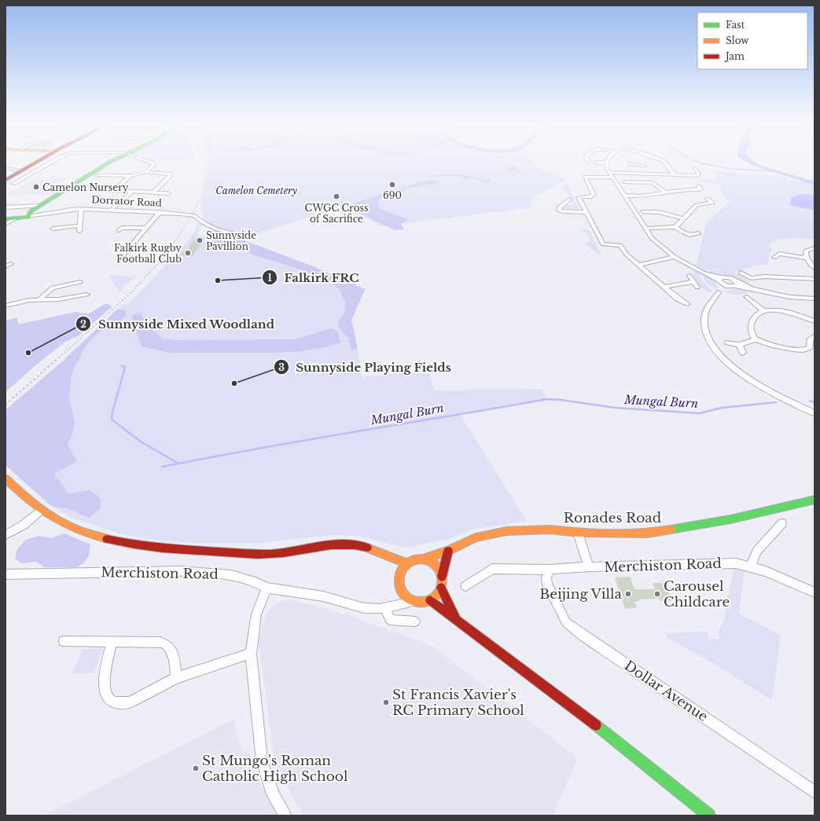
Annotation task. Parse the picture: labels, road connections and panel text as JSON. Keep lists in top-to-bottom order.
{
  "streets": {
    "main road": ["Ronades Road"],
    "street": ["Dorrator Road", "Merchiston Road", "Dollar Avenue"]
  },
  "crossings": [
    ["Ronades Road", "Merchiston Road"],
    ["Merchiston Road", "Dollar Avenue"]
  ],
  "water": ["Mungal Burn"],
  "parks": ["Camelon Cemetery"],
  "places": [
    "690",
    "Camelon Nursery",
    "CWGC Cross of Sacrifice",
    "Sunnyside Pavillion",
    "Falkirk Rugby Football Club",
    "Falkirk FRC",
    "Sunnyside Mixed Woodland",
    "Sunnyside Playing Fields",
    "Beijing Villa",
    "Carousel Childcare",
    "St Francis Xavier's RC Primary School",
    "St Mungo's Roman Catholic High School"
  ],
  "legend": ["Fast", "Slow", "Jam"]
}
